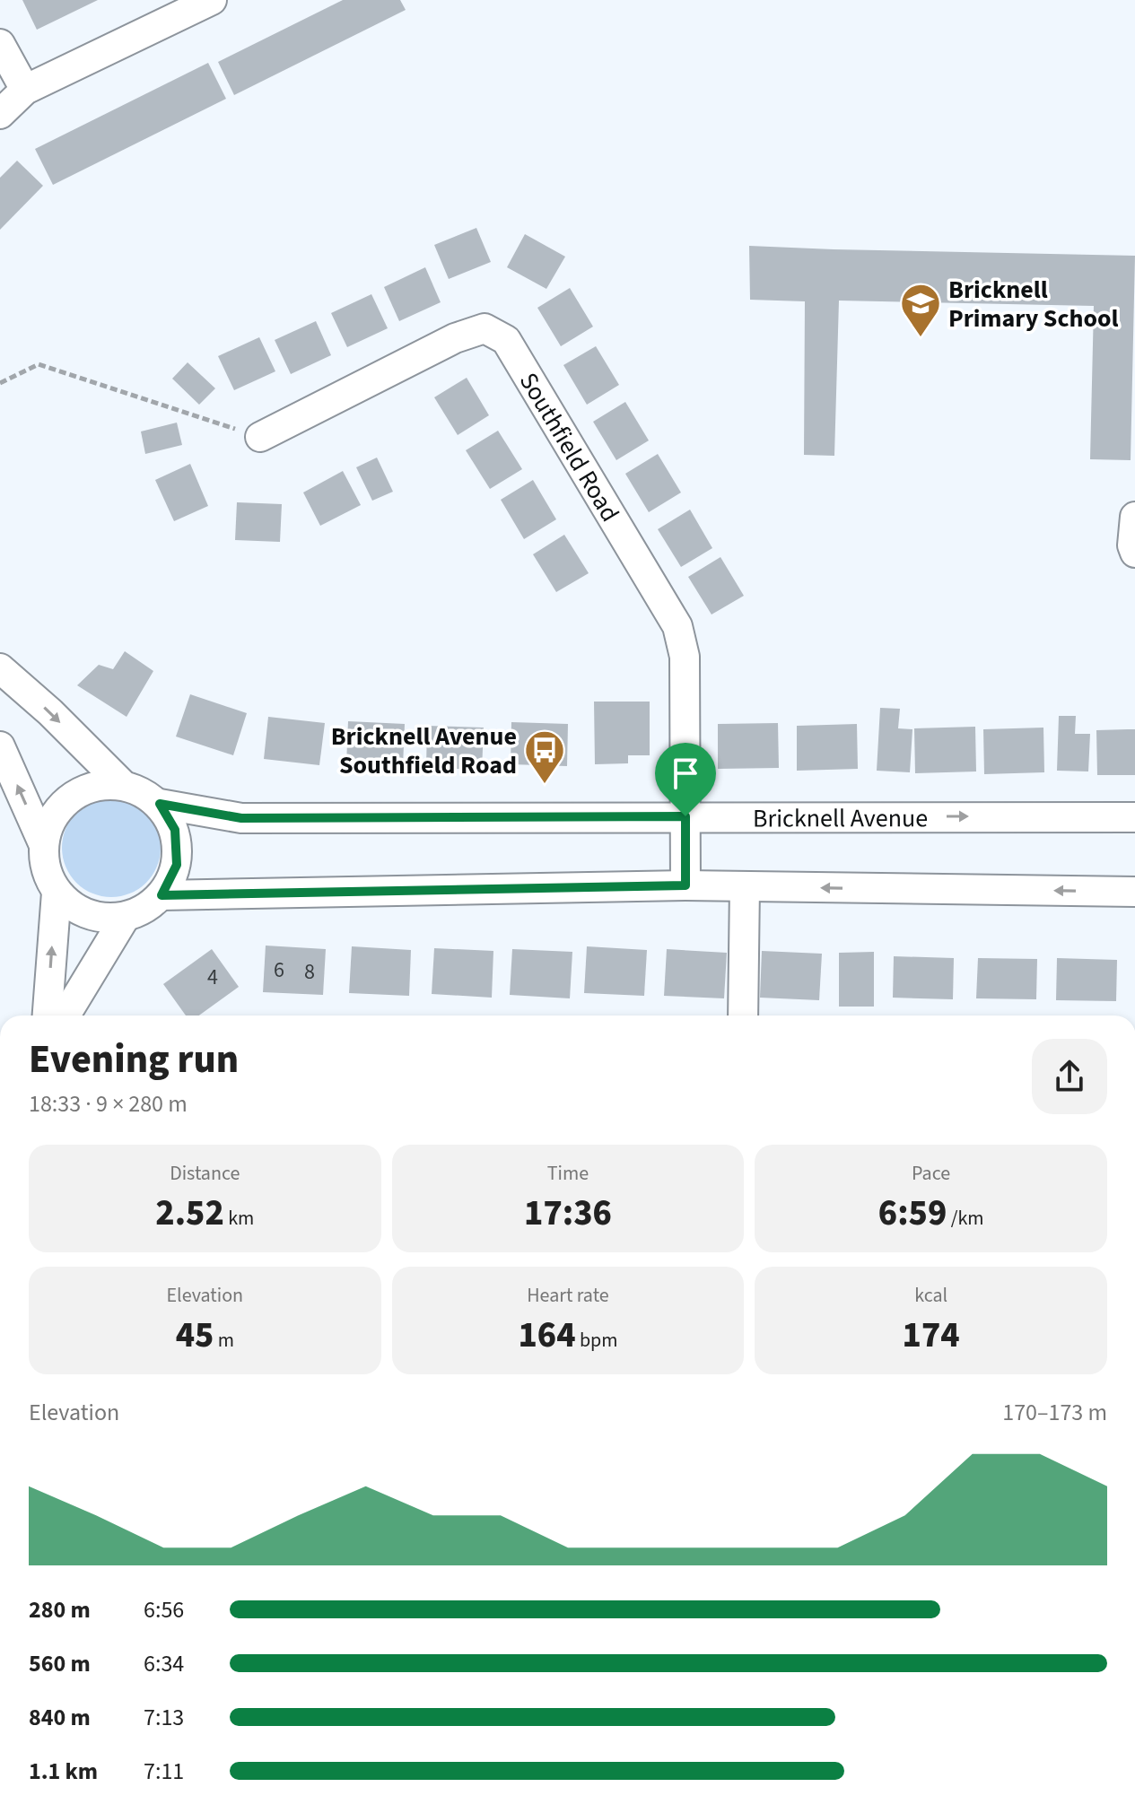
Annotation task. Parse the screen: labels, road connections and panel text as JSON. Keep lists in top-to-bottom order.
{
  "streets": {
    "street": ["Southfield Road", "Bricknell Avenue"]
  },
  "crossings": [
    ["Southfield Road", "Bricknell Avenue"]
  ],
  "places": {
    "school or university": ["Bricknell Primary School"],
    "bus stop": ["Bricknell Avenue Southfield Road"]
  },
  "house_numbers": ["6", "8", "4"],
  "page": {
    "heading": ["Evening run", "18:33 · 9 × 280 m"],
    "stats": [
      ["Distance", "2.52 km"],
      ["Time", "17:36"],
      ["Pace", "6:59 /km"],
      ["Elevation", "45 m"],
      ["Heart rate", "164 bpm"],
      ["kcal", "174"]
    ],
    "chart": ["Elevation", "170–173 m"],
    "list": [
      {
        "name": "280 m",
        "note": "6:56"
      },
      {
        "name": "560 m",
        "note": "6:34"
      },
      {
        "name": "840 m",
        "note": "7:13"
      },
      {
        "name": "1.1 km",
        "note": "7:11"
      }
    ]
  }
}
